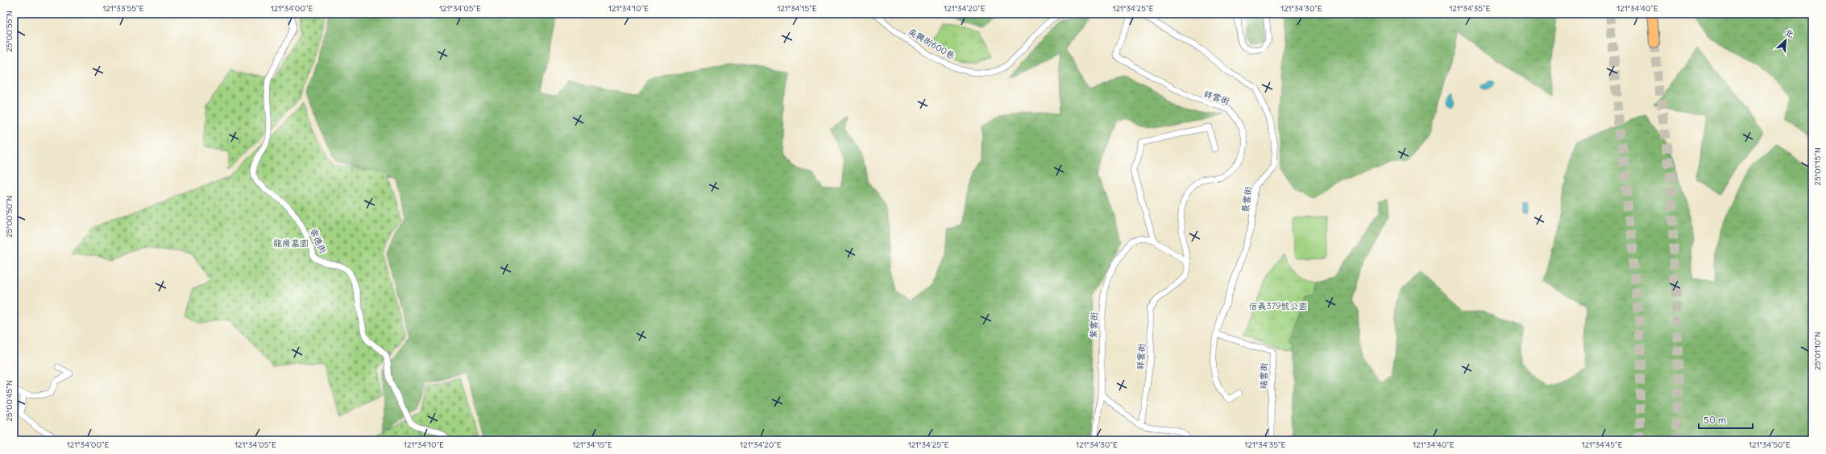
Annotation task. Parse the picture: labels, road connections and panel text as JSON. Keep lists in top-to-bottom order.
{
  "streets": {
    "street": [
      "吳興街600巷",
      "祥雲街",
      "景雲街",
      "崇德街",
      "紫雲街",
      "瑞雲街"
    ]
  },
  "crossings": [
    ["祥雲街", "紫雲街"],
    ["景雲街", "瑞雲街"]
  ],
  "parks": ["龍崗墓園", "信義379號公園"],
  "scale_bar": "50 m",
  "north": "top right",
  "coordinates": [
    "121°33'55\"E",
    "121°34'00\"E",
    "121°34'05\"E",
    "121°34'10\"E",
    "121°34'15\"E",
    "121°34'20\"E",
    "121°34'25\"E",
    "121°34'30\"E",
    "121°34'35\"E",
    "121°34'40\"E",
    "25°00'55\"N",
    "25°01'15\"N",
    "25°00'50\"N",
    "25°01'10\"N",
    "25°00'45\"N",
    "121°34'45\"E",
    "121°34'50\"E"
  ]
}
